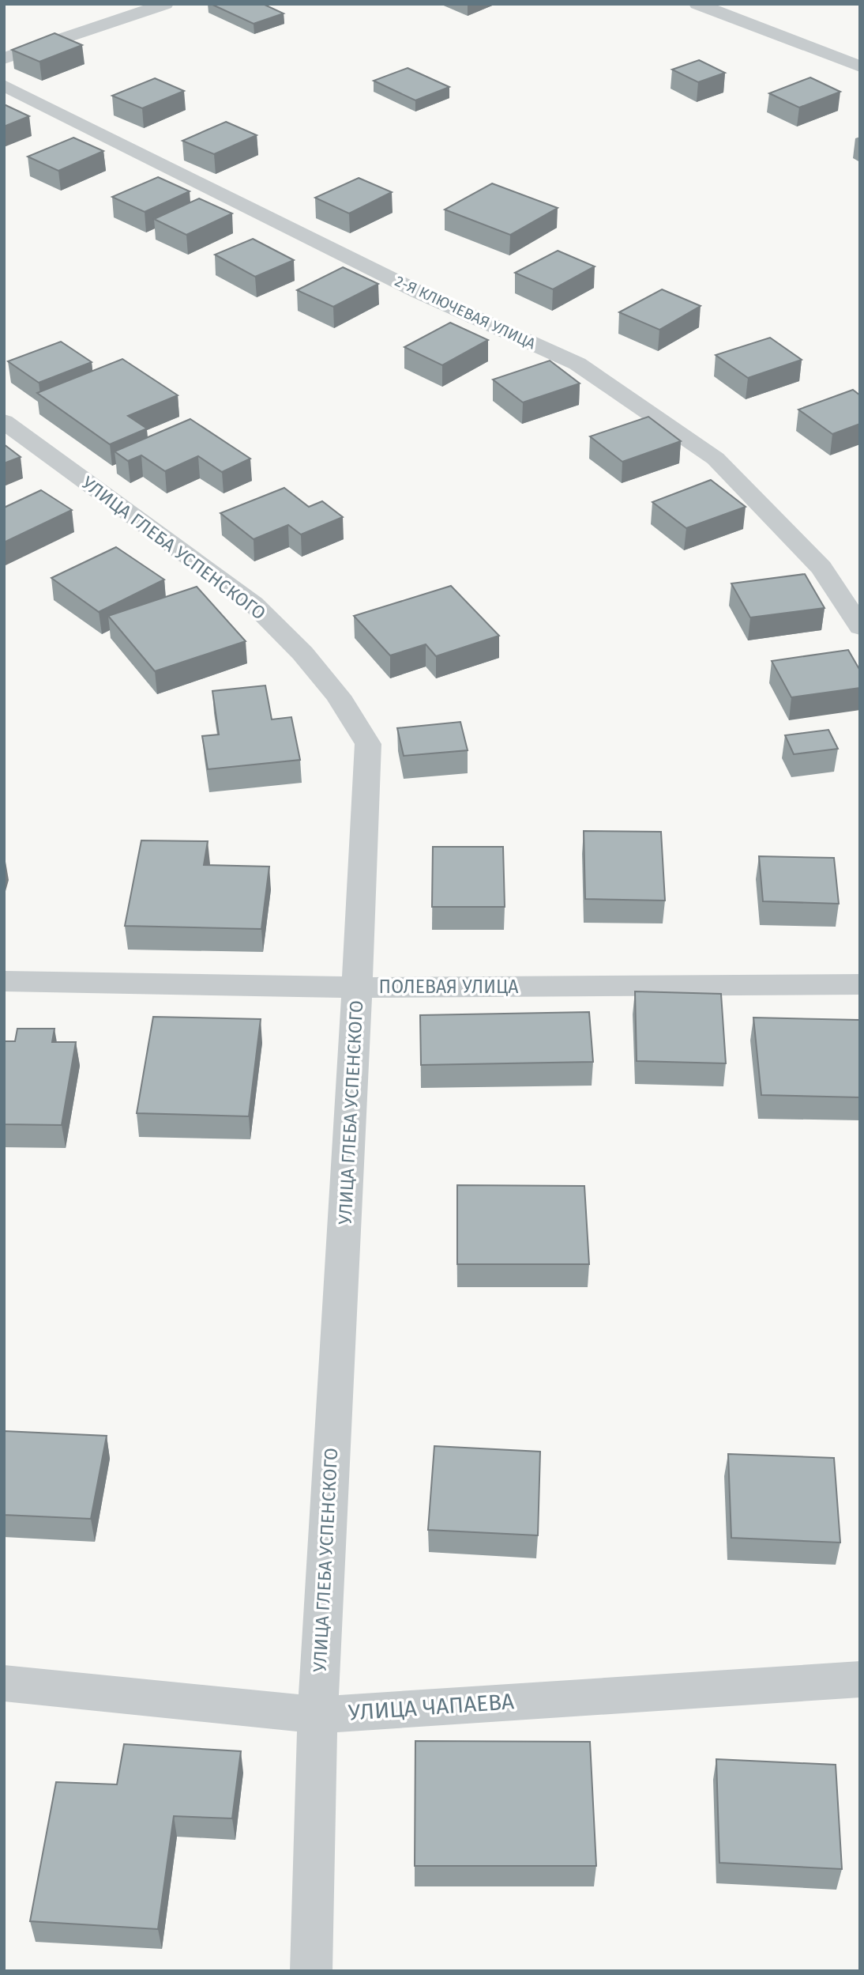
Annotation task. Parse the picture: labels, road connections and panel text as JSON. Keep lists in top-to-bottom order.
{
  "streets": {
    "street": [
      "2-Я КЛЮЧЕВАЯ УЛИЦА",
      "УЛИЦА ГЛЕБА УСПЕНСКОГО",
      "ПОЛЕВАЯ УЛИЦА",
      "УЛИЦА ЧАПАЕВА"
    ]
  },
  "crossings": [
    ["УЛИЦА ГЛЕБА УСПЕНСКОГО", "ПОЛЕВАЯ УЛИЦА"],
    ["УЛИЦА ГЛЕБА УСПЕНСКОГО", "УЛИЦА ЧАПАЕВА"]
  ]
}
